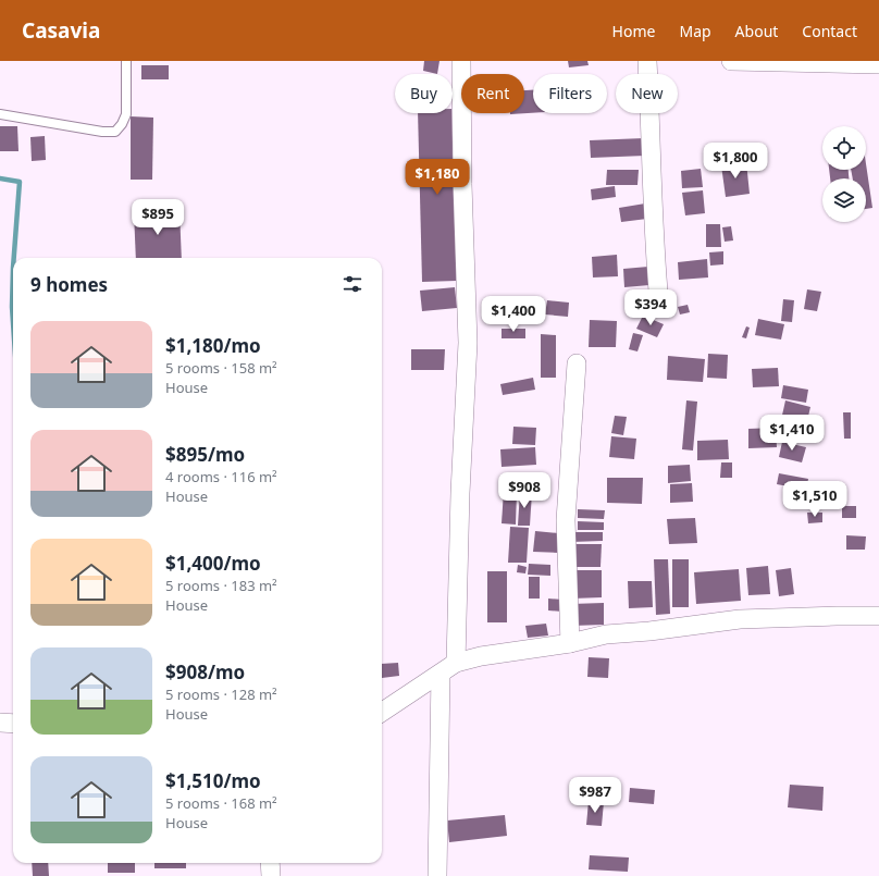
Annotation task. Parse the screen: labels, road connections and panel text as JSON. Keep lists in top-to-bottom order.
{
  "page": {
    "header": "Casavia",
    "nav": [
      "Home",
      "Map",
      "About",
      "Contact"
    ],
    "chip": [
      "Buy",
      "Rent",
      "Filters",
      "New"
    ],
    "price": [
      "$1,800",
      "$1,180",
      "$895",
      "$394",
      "$1,400",
      "$1,410",
      "$908",
      "$1,510",
      "$987"
    ],
    "heading": "9 homes",
    "list": [
      {
        "name": "$1,180/mo",
        "note": "5 rooms · 158 m² · House"
      },
      {
        "name": "$895/mo",
        "note": "4 rooms · 116 m² · House"
      },
      {
        "name": "$1,400/mo",
        "note": "5 rooms · 183 m² · House"
      },
      {
        "name": "$908/mo",
        "note": "5 rooms · 128 m² · House"
      },
      {
        "name": "$1,510/mo",
        "note": "5 rooms · 168 m² · House"
      }
    ]
  }
}
